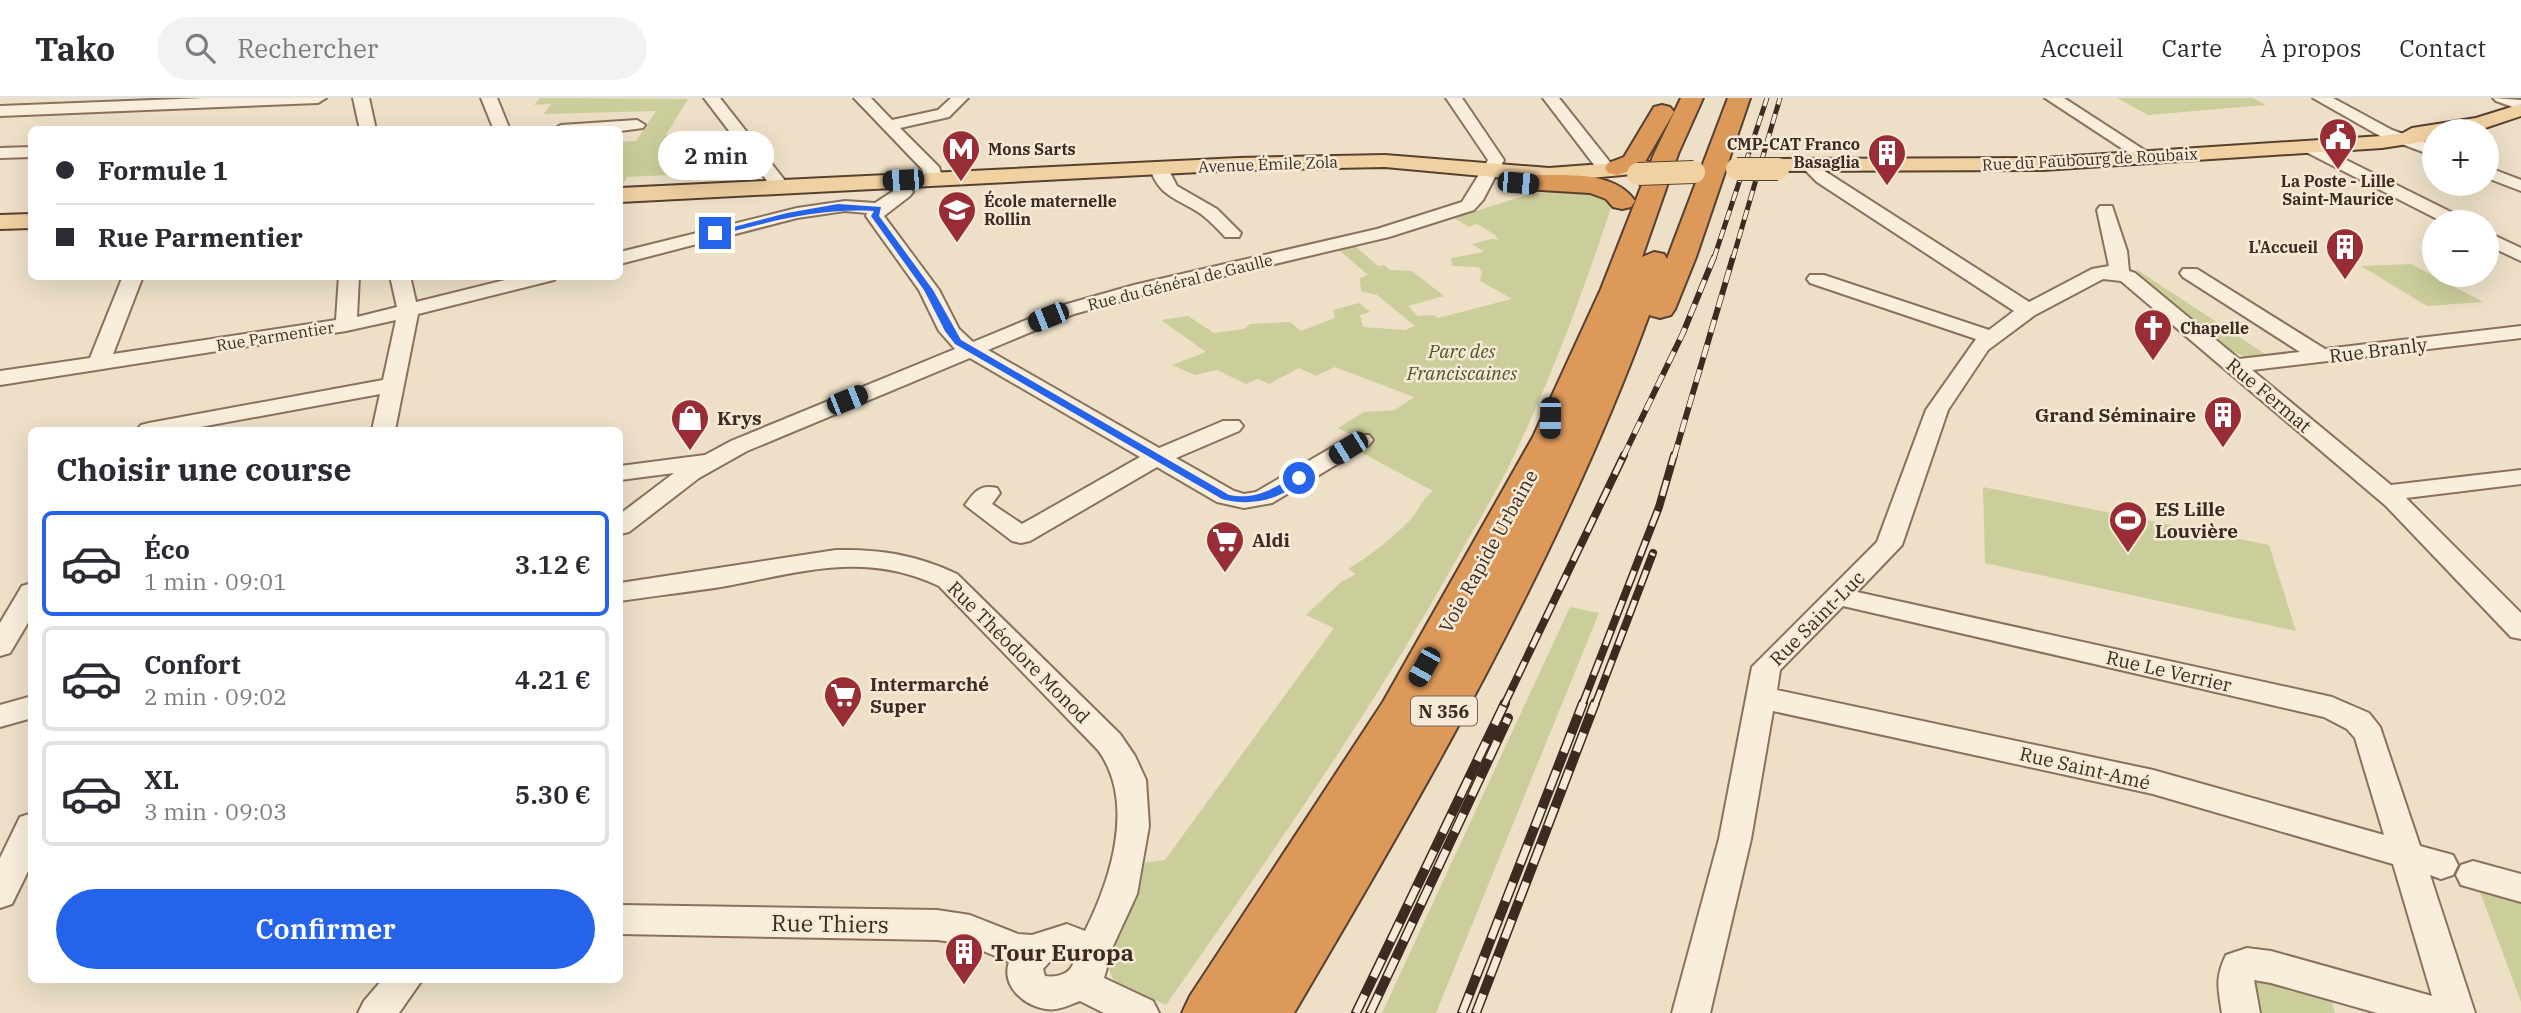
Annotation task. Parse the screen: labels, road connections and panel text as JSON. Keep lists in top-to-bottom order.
{
  "streets": {
    "highway": ["Voie Rapide Urbaine", "N 356"],
    "main road": ["Rue du Faubourg de Roubaix", "Avenue Émile Zola"],
    "street": [
      "Rue du Général de Gaulle",
      "Rue Parmentier",
      "Rue Branly",
      "Rue Fermat",
      "Rue Saint-Luc",
      "Rue Théodore Monod",
      "Rue Le Verrier",
      "Rue Saint-Amé",
      "Rue Thiers"
    ]
  },
  "crossings": [
    ["Rue du Faubourg de Roubaix", "Avenue Émile Zola"],
    ["Avenue Émile Zola", "Rue du Général de Gaulle"],
    ["Rue Branly", "Rue Fermat"],
    ["Rue Saint-Luc", "Rue Le Verrier"],
    ["Rue Saint-Luc", "Rue Saint-Amé"],
    ["Rue Théodore Monod", "Rue Thiers"],
    ["Rue Le Verrier", "Rue Saint-Amé"]
  ],
  "parks": ["Parc des Franciscaines"],
  "places": {
    "public building": ["La Poste - Lille Saint-Maurice"],
    "metro station": ["Mons Sarts"],
    "building": [
      "CMP-CAT Franco Basaglia",
      "L'Accueil",
      "Grand Séminaire",
      "Tour Europa"
    ],
    "school or university": ["École maternelle Rollin"],
    "church": ["Chapelle"],
    "shop": ["Krys"],
    "sports": ["ES Lille Louvière"],
    "supermarket": ["Aldi", "Intermarché Super"]
  },
  "page": {
    "header": "Tako",
    "search": "Rechercher",
    "nav": [
      "Accueil",
      "Carte",
      "À propos",
      "Contact"
    ],
    "map_buttons": ["+", "−"],
    "banner": ["Formule 1", "Rue Parmentier"],
    "bubble": "2 min",
    "heading": "Choisir une course",
    "list": [
      {
        "name": "Éco",
        "note": "1 min · 09:01",
        "value": "3.12 €"
      },
      {
        "name": "Confort",
        "note": "2 min · 09:02",
        "value": "4.21 €"
      },
      {
        "name": "XL",
        "note": "3 min · 09:03",
        "value": "5.30 €"
      }
    ],
    "buttons": "Confirmer"
  }
}
